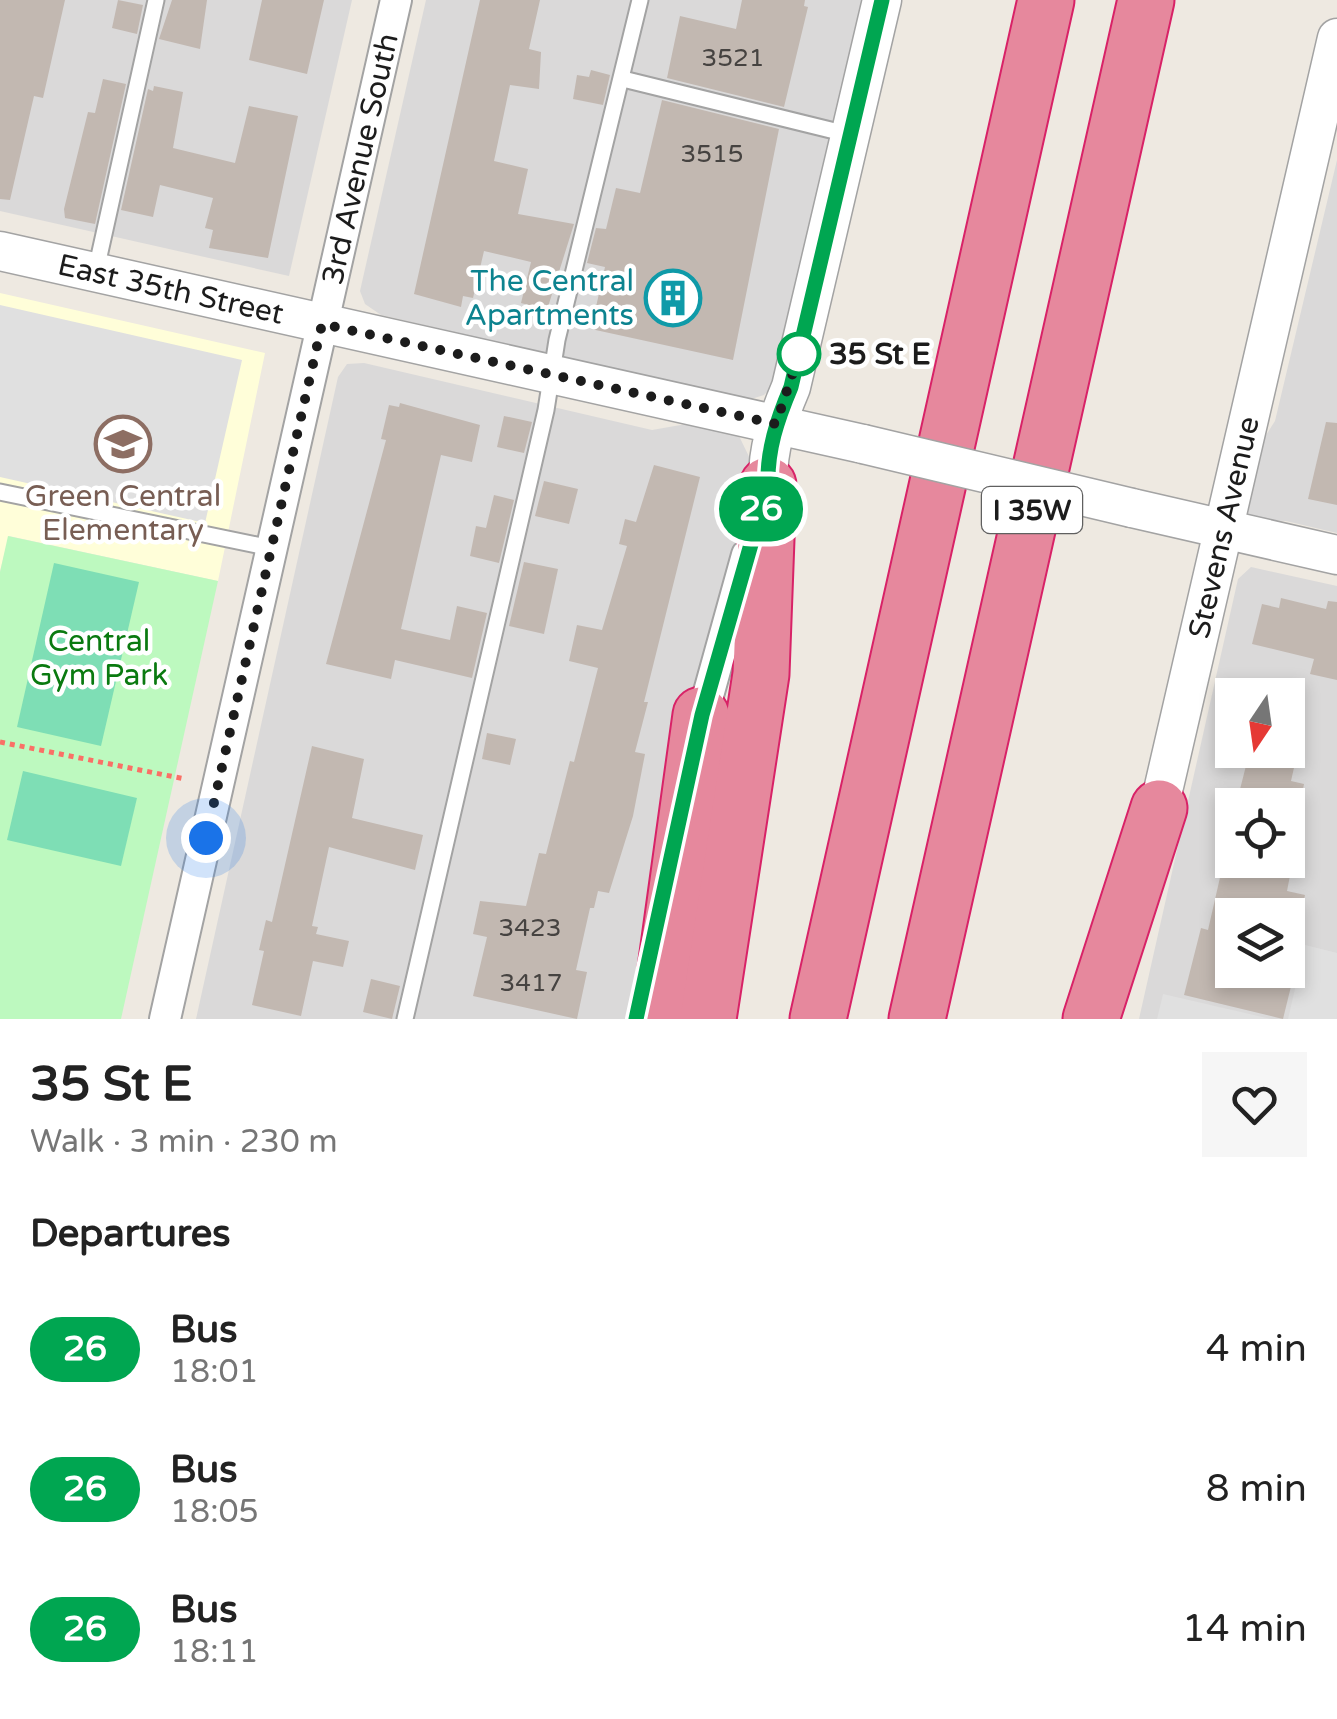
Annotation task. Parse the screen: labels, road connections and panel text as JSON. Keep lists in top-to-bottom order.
{
  "streets": {
    "highway": ["I 35W"],
    "street": ["3rd Avenue South", "East 35th Street", "Stevens Avenue"]
  },
  "crossings": [
    ["3rd Avenue South", "East 35th Street"],
    ["East 35th Street", "Stevens Avenue"]
  ],
  "parks": ["Central Gym Park"],
  "places": {
    "building": ["The Central Apartments"],
    "other": ["35 St E"],
    "school or university": ["Green Central Elementary"]
  },
  "lines": ["bus line 26"],
  "house_numbers": [
    "3521",
    "3515",
    "3423",
    "3417"
  ],
  "north": "bottom",
  "page": {
    "on_map": "26",
    "heading": [
      ["35 St E", "Walk · 3 min · 230 m"],
      "Departures"
    ],
    "list": [
      {
        "mark": "26",
        "name": "Bus",
        "note": "18:01",
        "value": "4 min"
      },
      {
        "mark": "26",
        "name": "Bus",
        "note": "18:05",
        "value": "8 min"
      },
      {
        "mark": "26",
        "name": "Bus",
        "note": "18:11",
        "value": "14 min"
      }
    ]
  }
}
